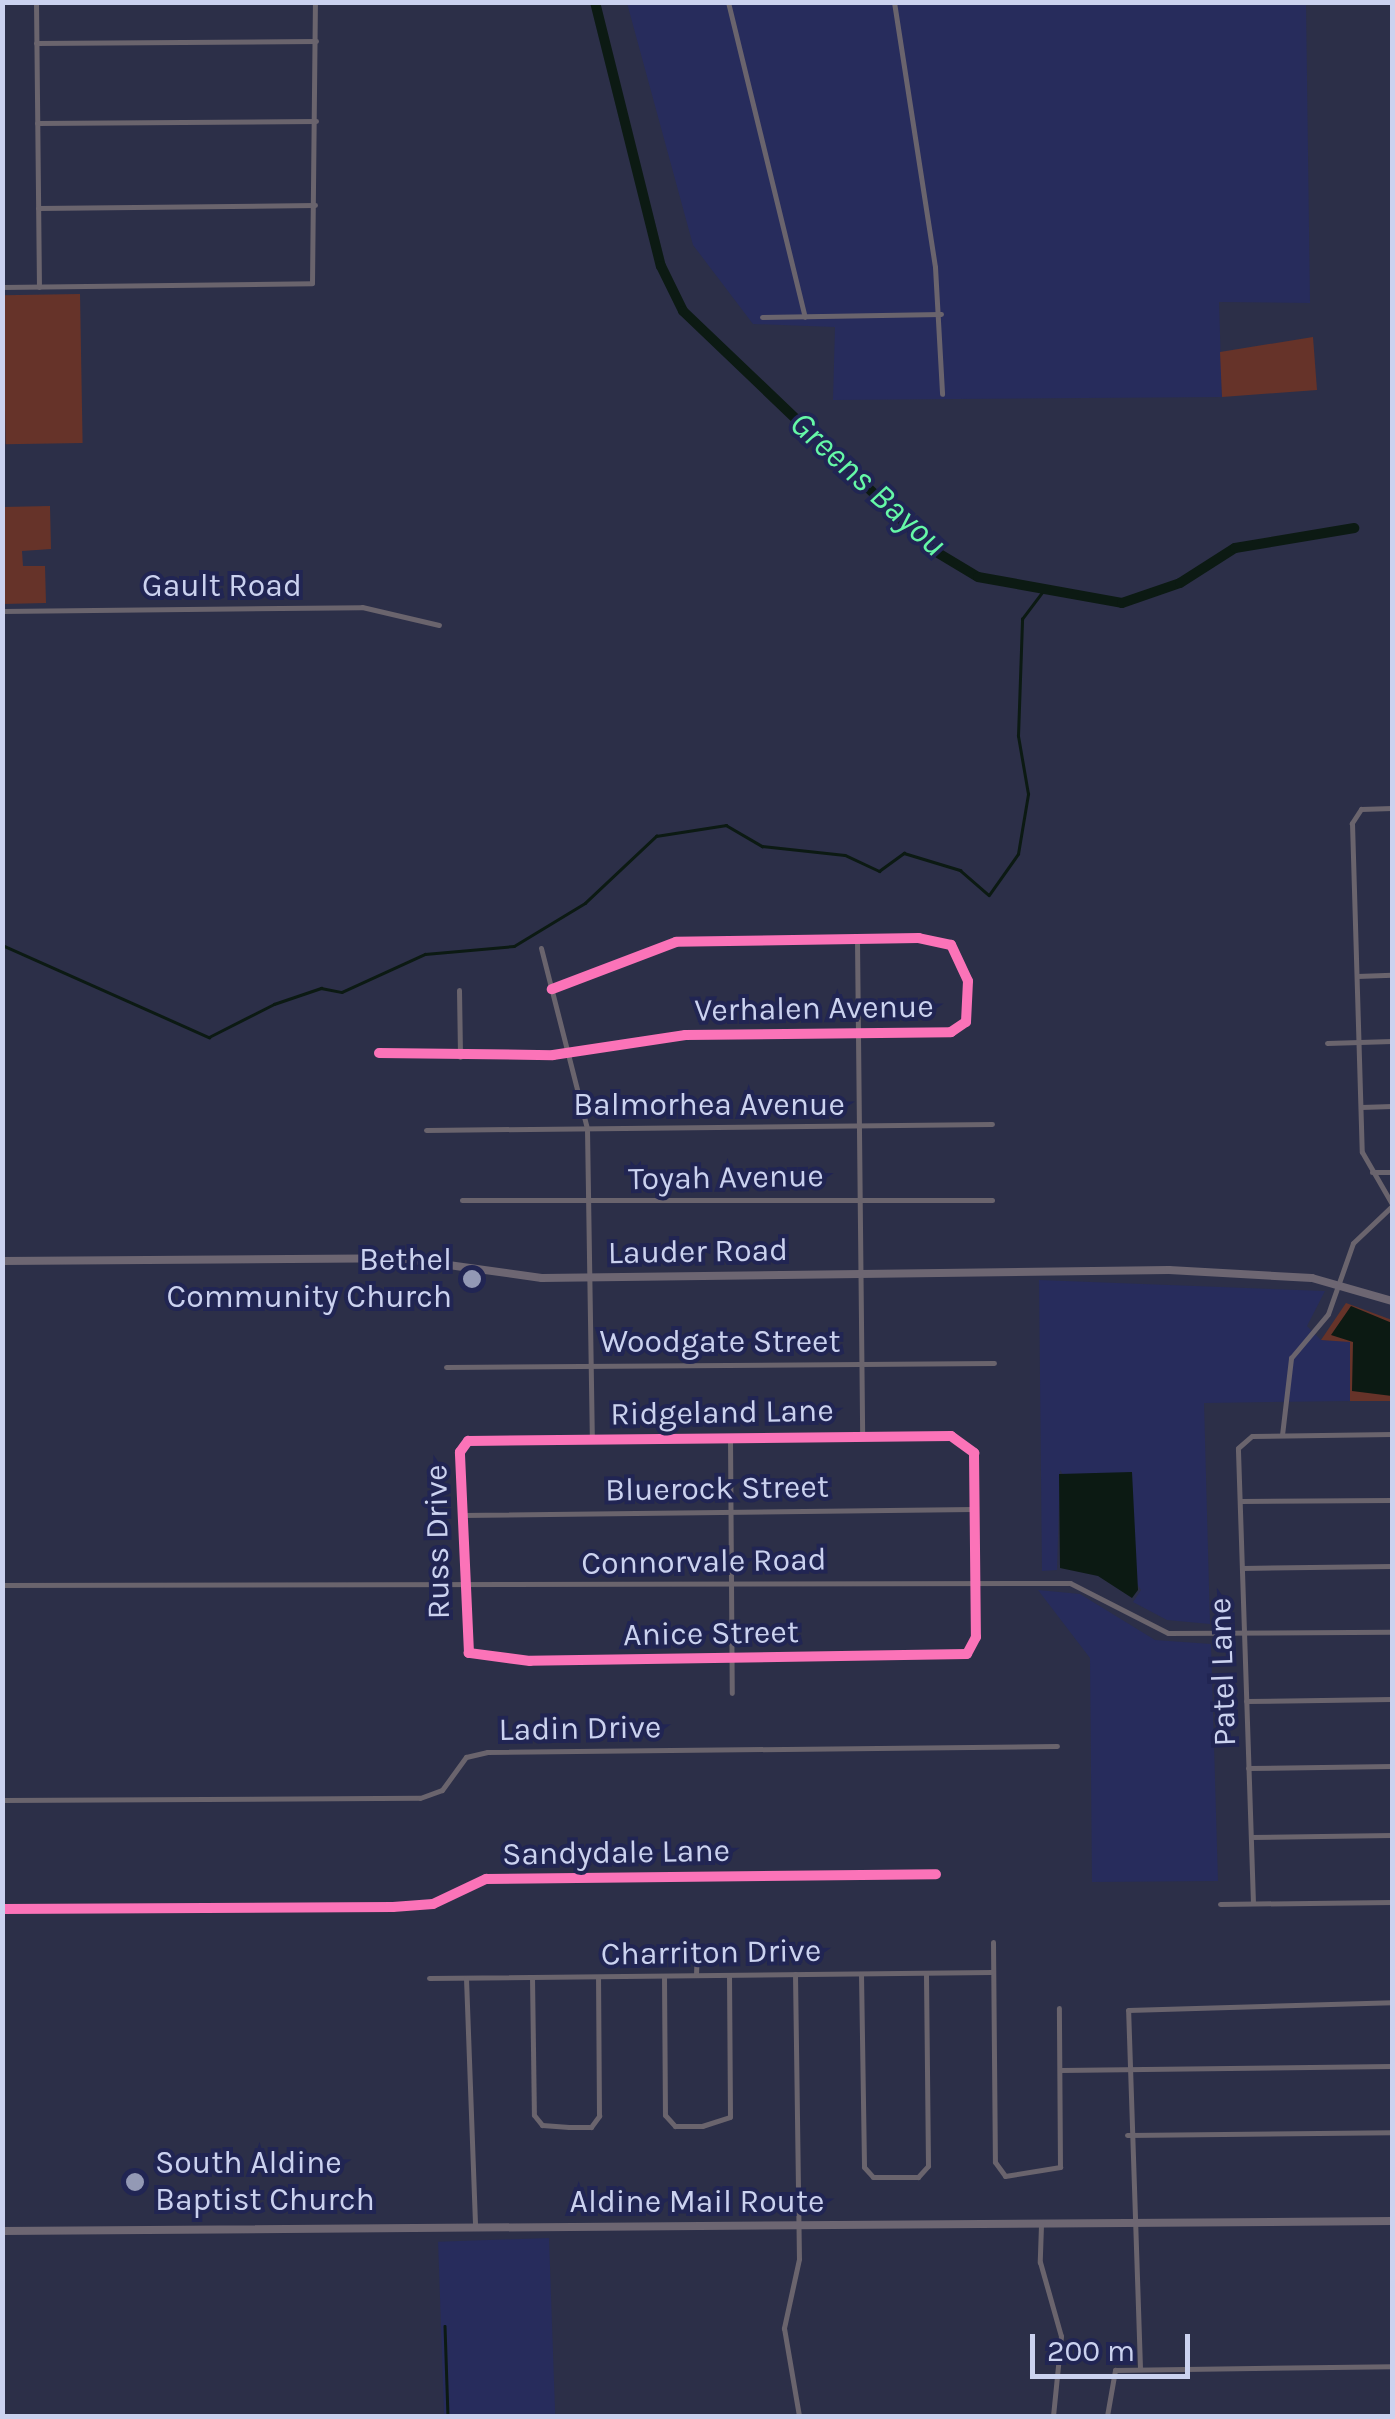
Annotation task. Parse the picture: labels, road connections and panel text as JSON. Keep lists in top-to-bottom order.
{
  "streets": {
    "main road": ["Lauder Road", "Aldine Mail Route"],
    "street": [
      "Gault Road",
      "Verhalen Avenue",
      "Balmorhea Avenue",
      "Toyah Avenue",
      "Woodgate Street",
      "Ridgeland Lane",
      "Bluerock Street",
      "Russ Drive",
      "Connorvale Road",
      "Anice Street",
      "Patel Lane",
      "Ladin Drive",
      "Sandydale Lane",
      "Charriton Drive"
    ]
  },
  "crossings": [
    ["Ridgeland Lane", "Bluerock Street"],
    ["Ridgeland Lane", "Russ Drive"],
    ["Bluerock Street", "Russ Drive"],
    ["Russ Drive", "Connorvale Road"],
    ["Russ Drive", "Anice Street"],
    ["Connorvale Road", "Anice Street"],
    ["Connorvale Road", "Patel Lane"]
  ],
  "water": ["Greens Bayou"],
  "places": ["Bethel Community Church", "South Aldine Baptist Church"],
  "scale_bar": "200 m"
}
